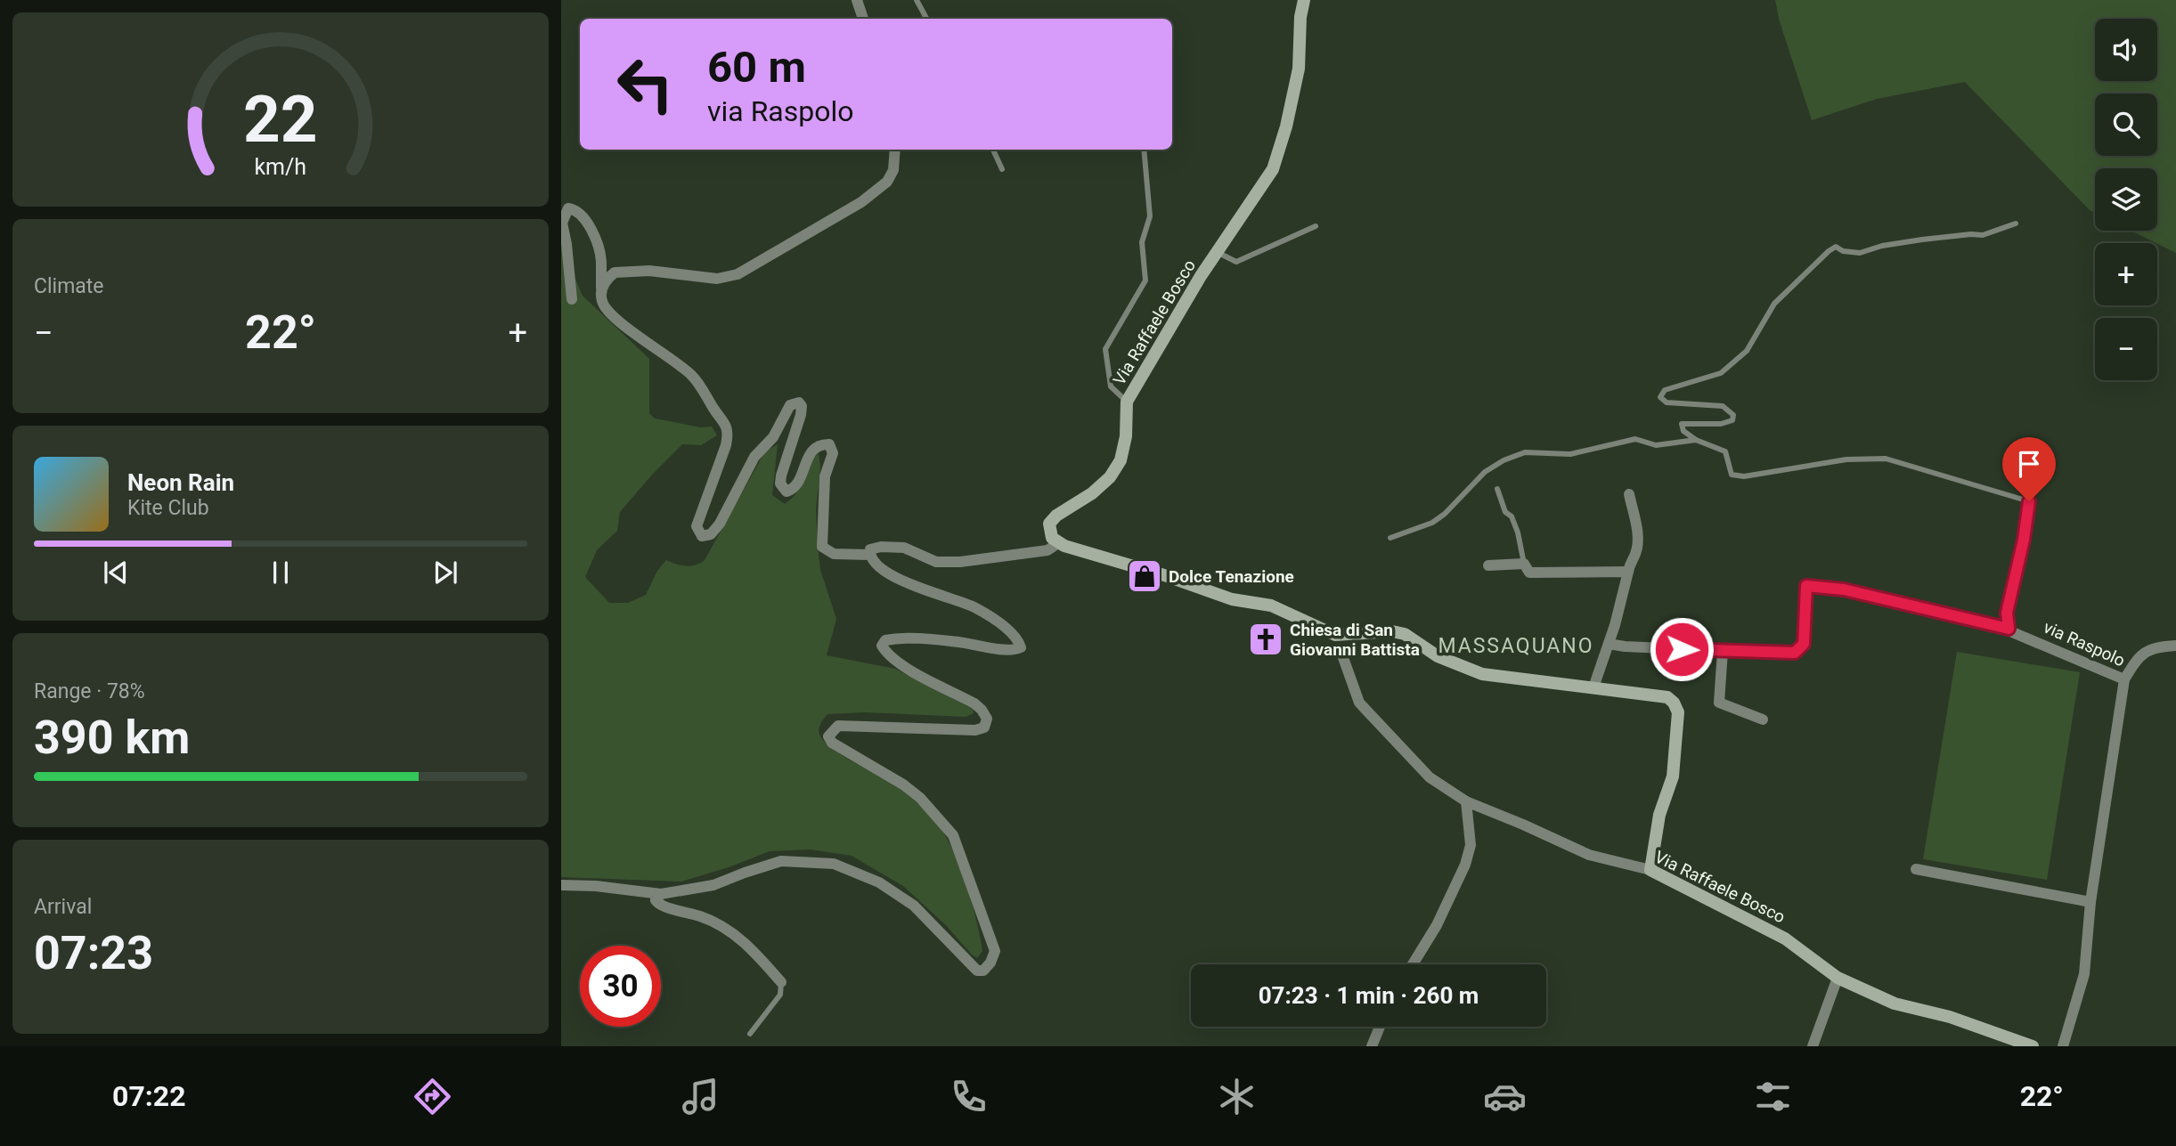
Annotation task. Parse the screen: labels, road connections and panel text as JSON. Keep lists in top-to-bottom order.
{
  "streets": {
    "street": ["Via Raffaele Bosco", "via Raspolo"]
  },
  "districts": ["MASSAQUANO"],
  "places": {
    "shop": ["Dolce Tenazione"],
    "church": ["Chiesa di San Giovanni Battista"]
  },
  "page": {
    "map_buttons": ["+", "−"],
    "turn": ["60 m", "via Raspolo"],
    "tile": [
      "Climate",
      ["Range · 78%", "390 km"],
      ["Arrival", "07:23"]
    ],
    "heat": ["−", "22°", "+"],
    "song": ["Neon Rain", "Kite Club"],
    "limit": "30",
    "trip": "07:23 · 1 min · 260 m",
    "tabs": ["07:22", "22°"],
    "gauge": ["22", "km/h"]
  }
}
